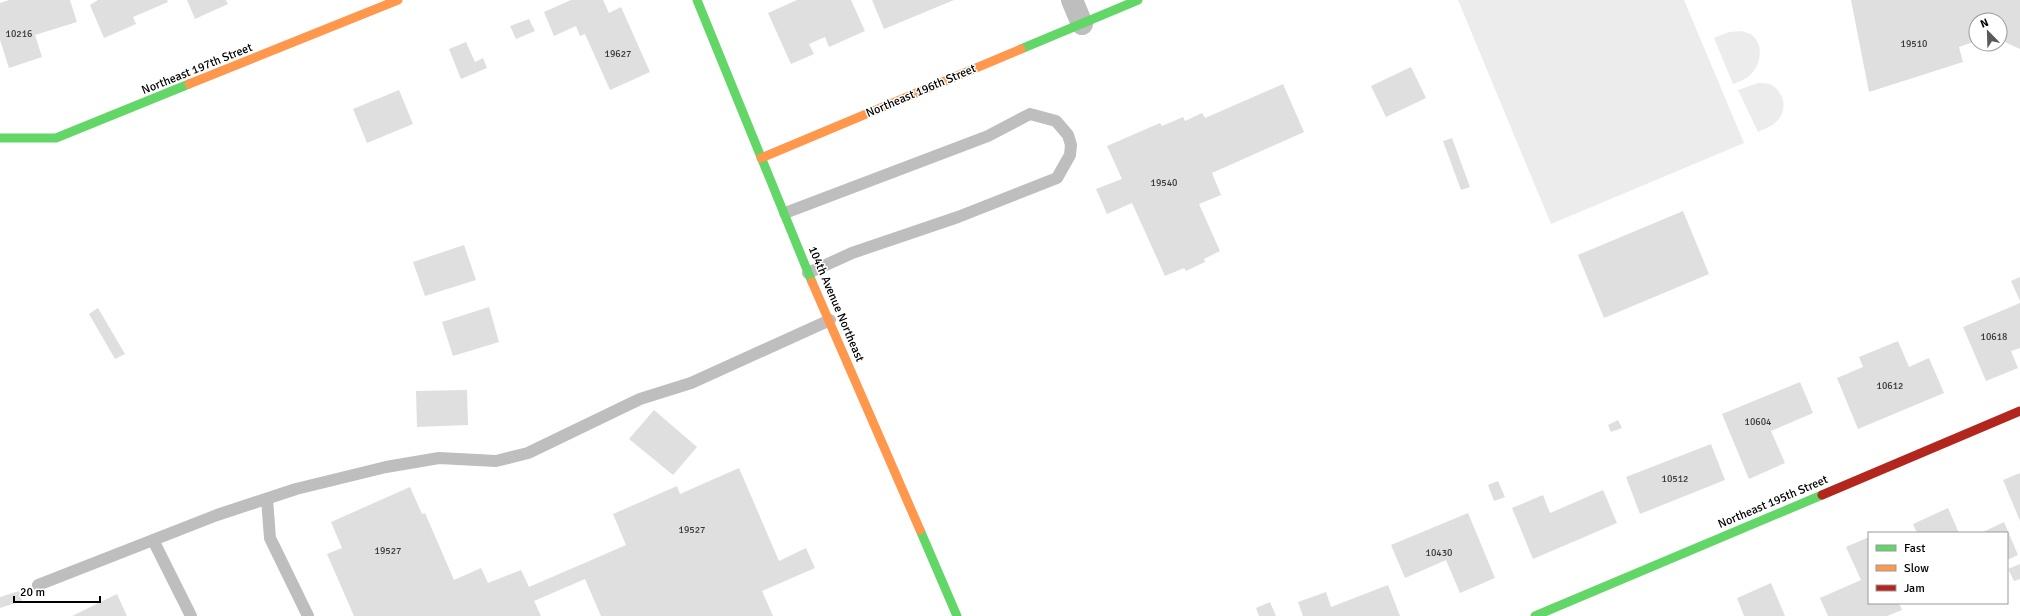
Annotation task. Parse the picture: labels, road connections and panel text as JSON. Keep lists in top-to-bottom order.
{
  "streets": {
    "street": [
      "Northeast 197th Street",
      "Northeast 196th Street",
      "104th Avenue Northeast",
      "Northeast 195th Street"
    ]
  },
  "crossings": [
    ["Northeast 196th Street", "104th Avenue Northeast"]
  ],
  "house_numbers": [
    "10216",
    "19510",
    "19627",
    "19540",
    "10618",
    "10612",
    "10604",
    "10512",
    "19527",
    "19527",
    "10430"
  ],
  "legend": ["Fast", "Slow", "Jam"],
  "scale_bar": "20 m",
  "north": "top left"
}
